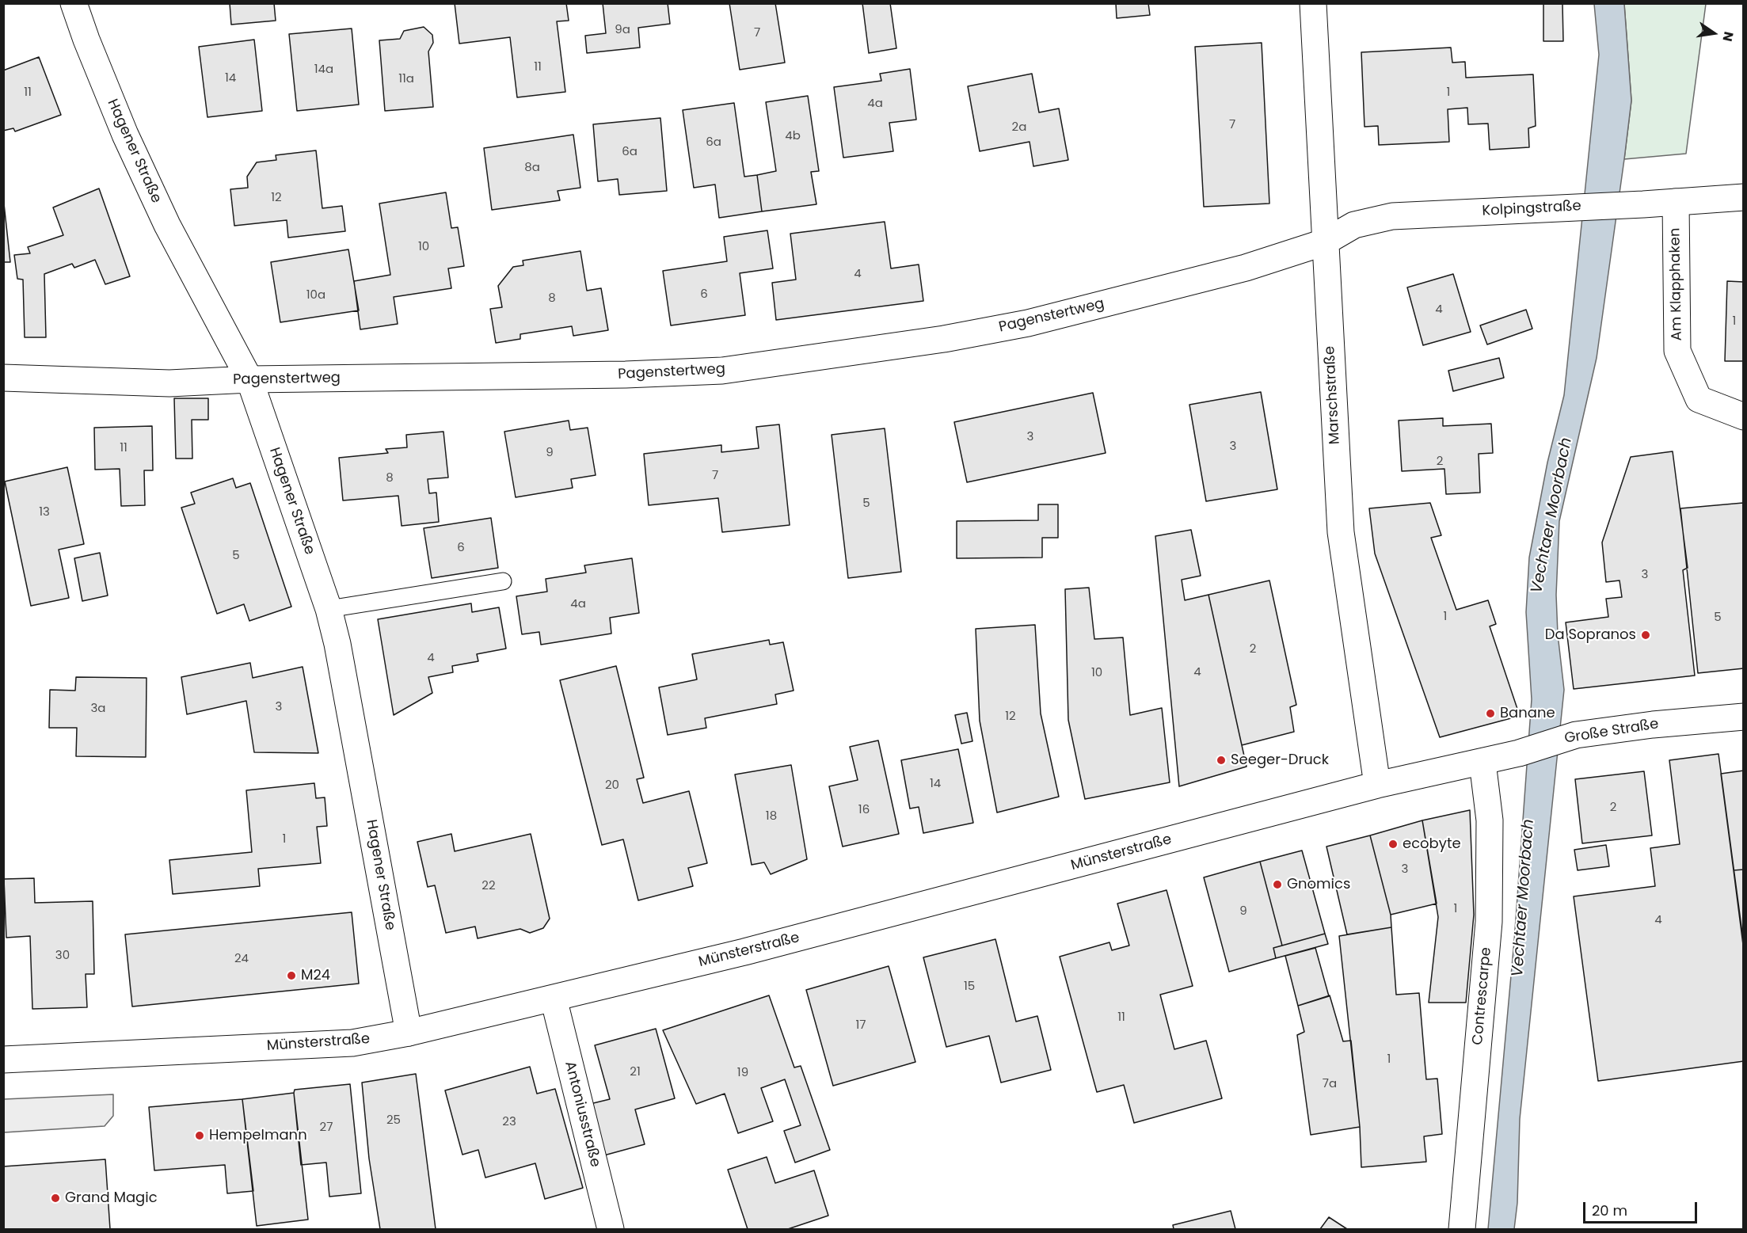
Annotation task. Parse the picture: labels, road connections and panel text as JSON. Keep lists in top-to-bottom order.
{
  "streets": {
    "street": [
      "Hagener Straße",
      "Kolpingstraße",
      "Am Klapphaken",
      "Pagenstertweg",
      "Marschstraße",
      "Große Straße",
      "Münsterstraße",
      "Contrescarpe",
      "Antoniusstraße"
    ]
  },
  "crossings": [
    ["Hagener Straße", "Pagenstertweg"],
    ["Hagener Straße", "Münsterstraße"],
    ["Kolpingstraße", "Am Klapphaken"],
    ["Kolpingstraße", "Pagenstertweg"],
    ["Kolpingstraße", "Marschstraße"],
    ["Pagenstertweg", "Marschstraße"],
    ["Marschstraße", "Münsterstraße"],
    ["Große Straße", "Münsterstraße"],
    ["Große Straße", "Contrescarpe"],
    ["Münsterstraße", "Contrescarpe"],
    ["Münsterstraße", "Antoniusstraße"]
  ],
  "water": ["Vechtaer Moorbach"],
  "places": [
    "Da Sopranos",
    "Banane",
    "Seeger-Druck",
    "ecobyte",
    "Gnomics",
    "M24",
    "Hempelmann",
    "Grand Magic"
  ],
  "house_numbers": [
    "9a",
    "7",
    "11",
    "14a",
    "14",
    "11a",
    "11",
    "1",
    "4a",
    "7",
    "2a",
    "4b",
    "6a",
    "6a",
    "8a",
    "12",
    "10",
    "4",
    "6",
    "10a",
    "8",
    "4",
    "1",
    "3",
    "3",
    "11",
    "9",
    "2",
    "7",
    "8",
    "5",
    "13",
    "6",
    "5",
    "3",
    "4a",
    "1",
    "5",
    "2",
    "4",
    "4",
    "10",
    "3",
    "3a",
    "12",
    "14",
    "20",
    "2",
    "16",
    "18",
    "1",
    "3",
    "22",
    "1",
    "9",
    "4",
    "30",
    "24",
    "15",
    "11",
    "17",
    "1",
    "21",
    "19",
    "7a",
    "25",
    "23",
    "27"
  ],
  "scale_bar": "20 m",
  "north": "right"
}
